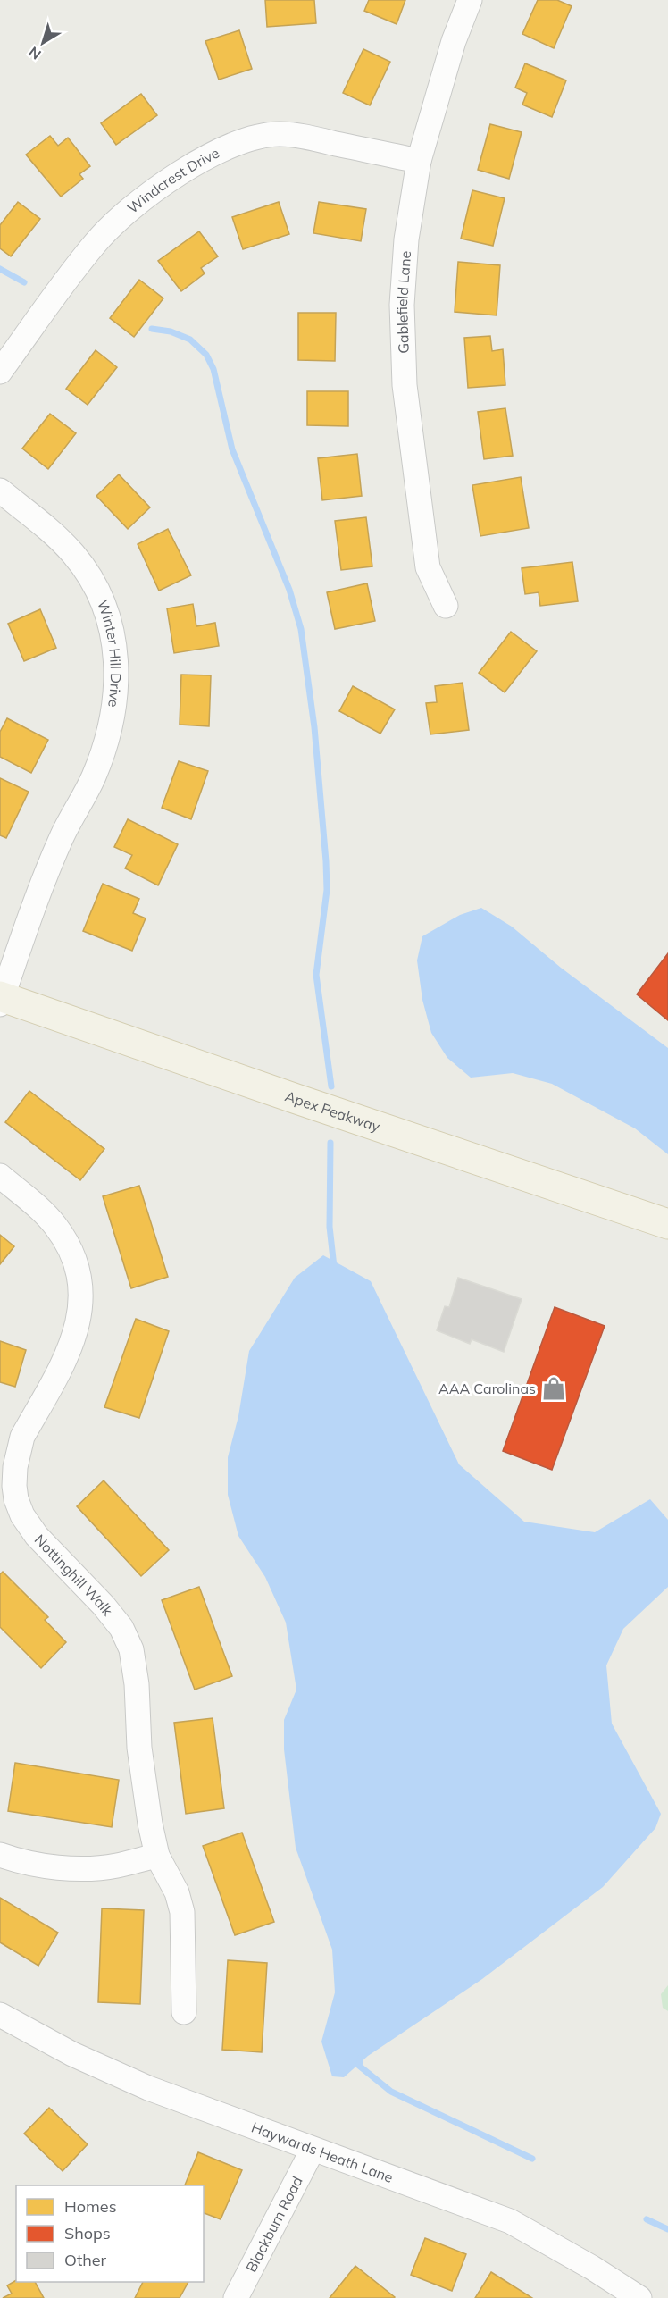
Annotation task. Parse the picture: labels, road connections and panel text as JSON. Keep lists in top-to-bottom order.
{
  "streets": {
    "main road": ["Apex Peakway"],
    "street": [
      "Windcrest Drive",
      "Gablefield Lane",
      "Winter Hill Drive",
      "Nottinghill Walk",
      "Haywards Heath Lane",
      "Blackburn Road"
    ]
  },
  "crossings": [
    ["Windcrest Drive", "Gablefield Lane"],
    ["Winter Hill Drive", "Apex Peakway"],
    ["Haywards Heath Lane", "Blackburn Road"]
  ],
  "places": {
    "shop": ["AAA Carolinas"]
  },
  "legend": ["Homes", "Shops", "Other"],
  "north": "bottom left"
}
